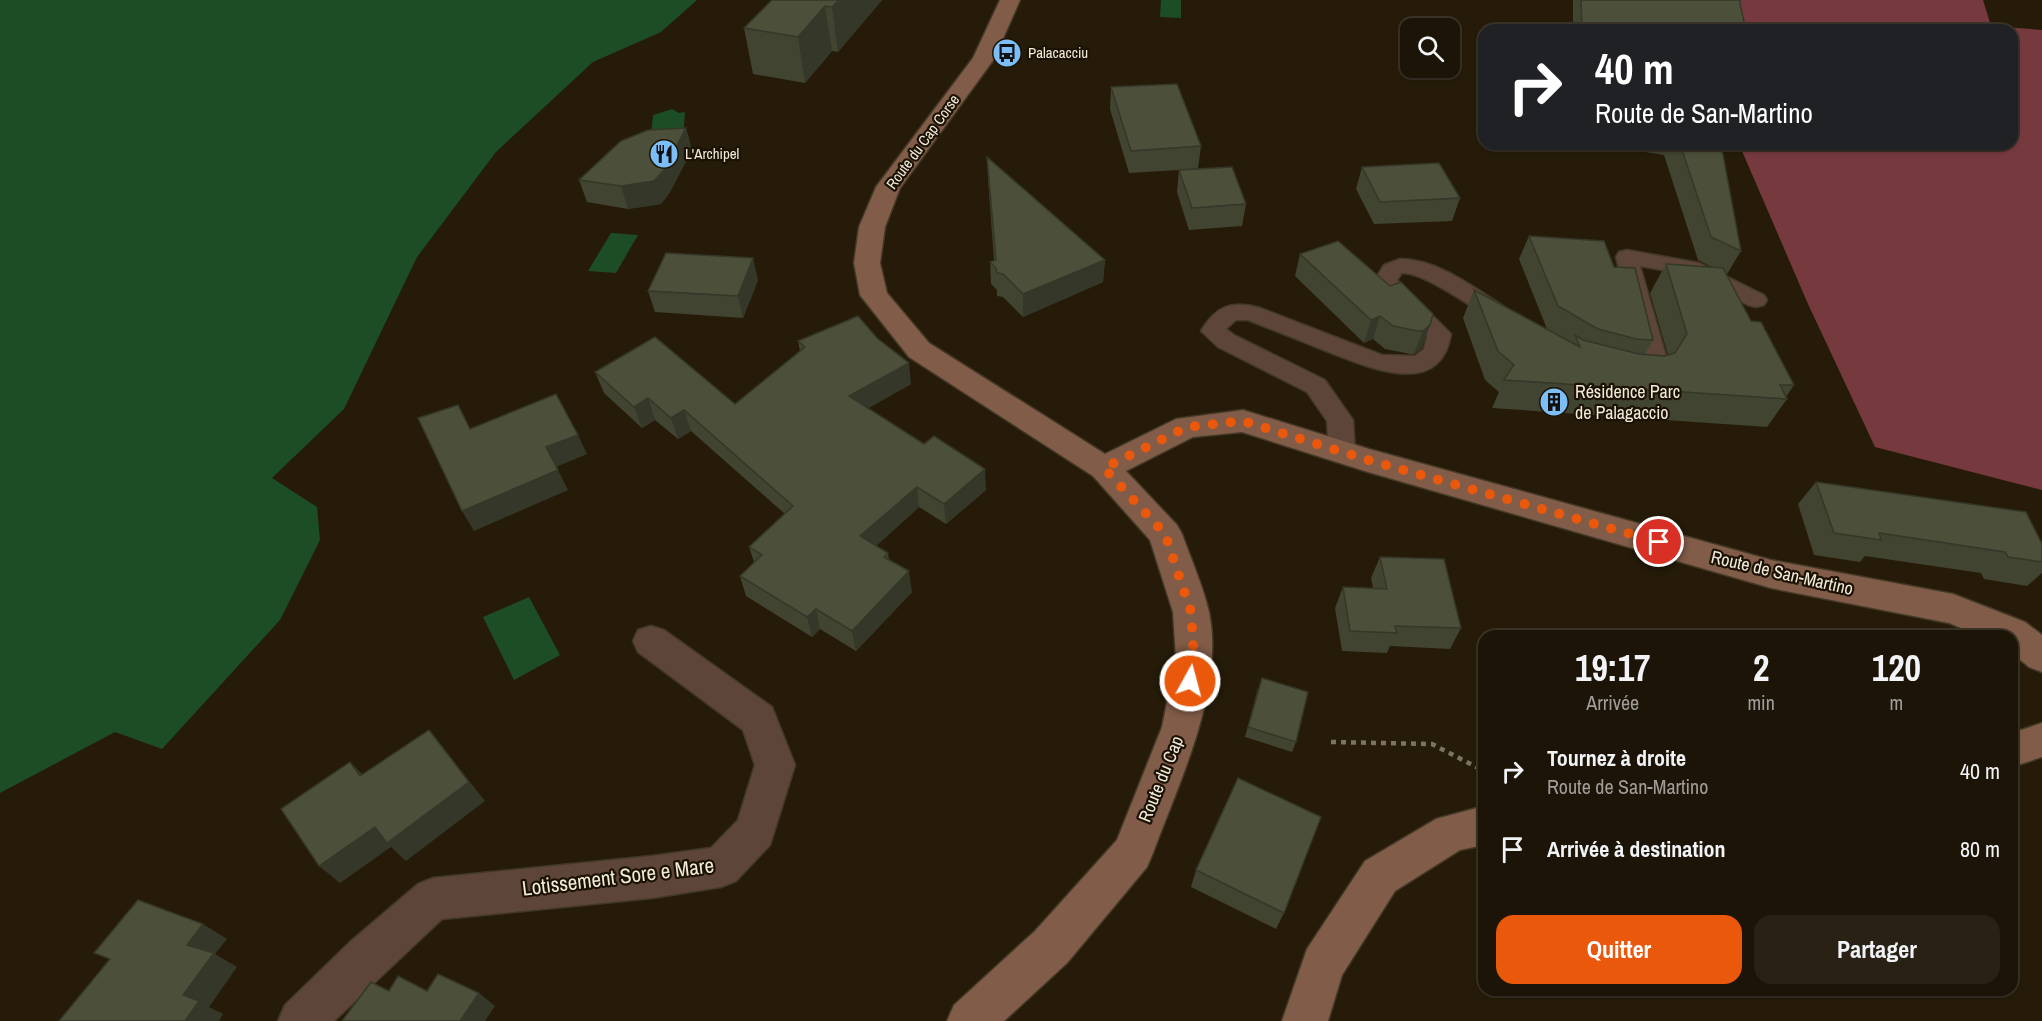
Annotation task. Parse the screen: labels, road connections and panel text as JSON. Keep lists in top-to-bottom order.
{
  "streets": {
    "main road": ["Route du Cap Corse", "Route de San-Martino", "Route du Cap"],
    "street": ["Lotissement Sore e Mare"]
  },
  "crossings": [
    ["Route du Cap Corse", "Route du Cap"],
    ["Route de San-Martino", "Route du Cap"]
  ],
  "places": {
    "bus stop": ["Palacacciu"],
    "restaurant": ["L'Archipel"],
    "building": ["Résidence Parc de Palagaccio"]
  },
  "page": {
    "turn": ["40 m", "Route de San-Martino"],
    "eta": [
      "19:17",
      "Arrivée",
      "2",
      "min",
      "120",
      "m"
    ],
    "list": [
      {
        "name": "Tournez à droite",
        "note": "Route de San-Martino",
        "value": "40 m"
      },
      {
        "name": "Arrivée à destination",
        "value": "80 m"
      }
    ],
    "buttons": ["Quitter", "Partager"]
  }
}
